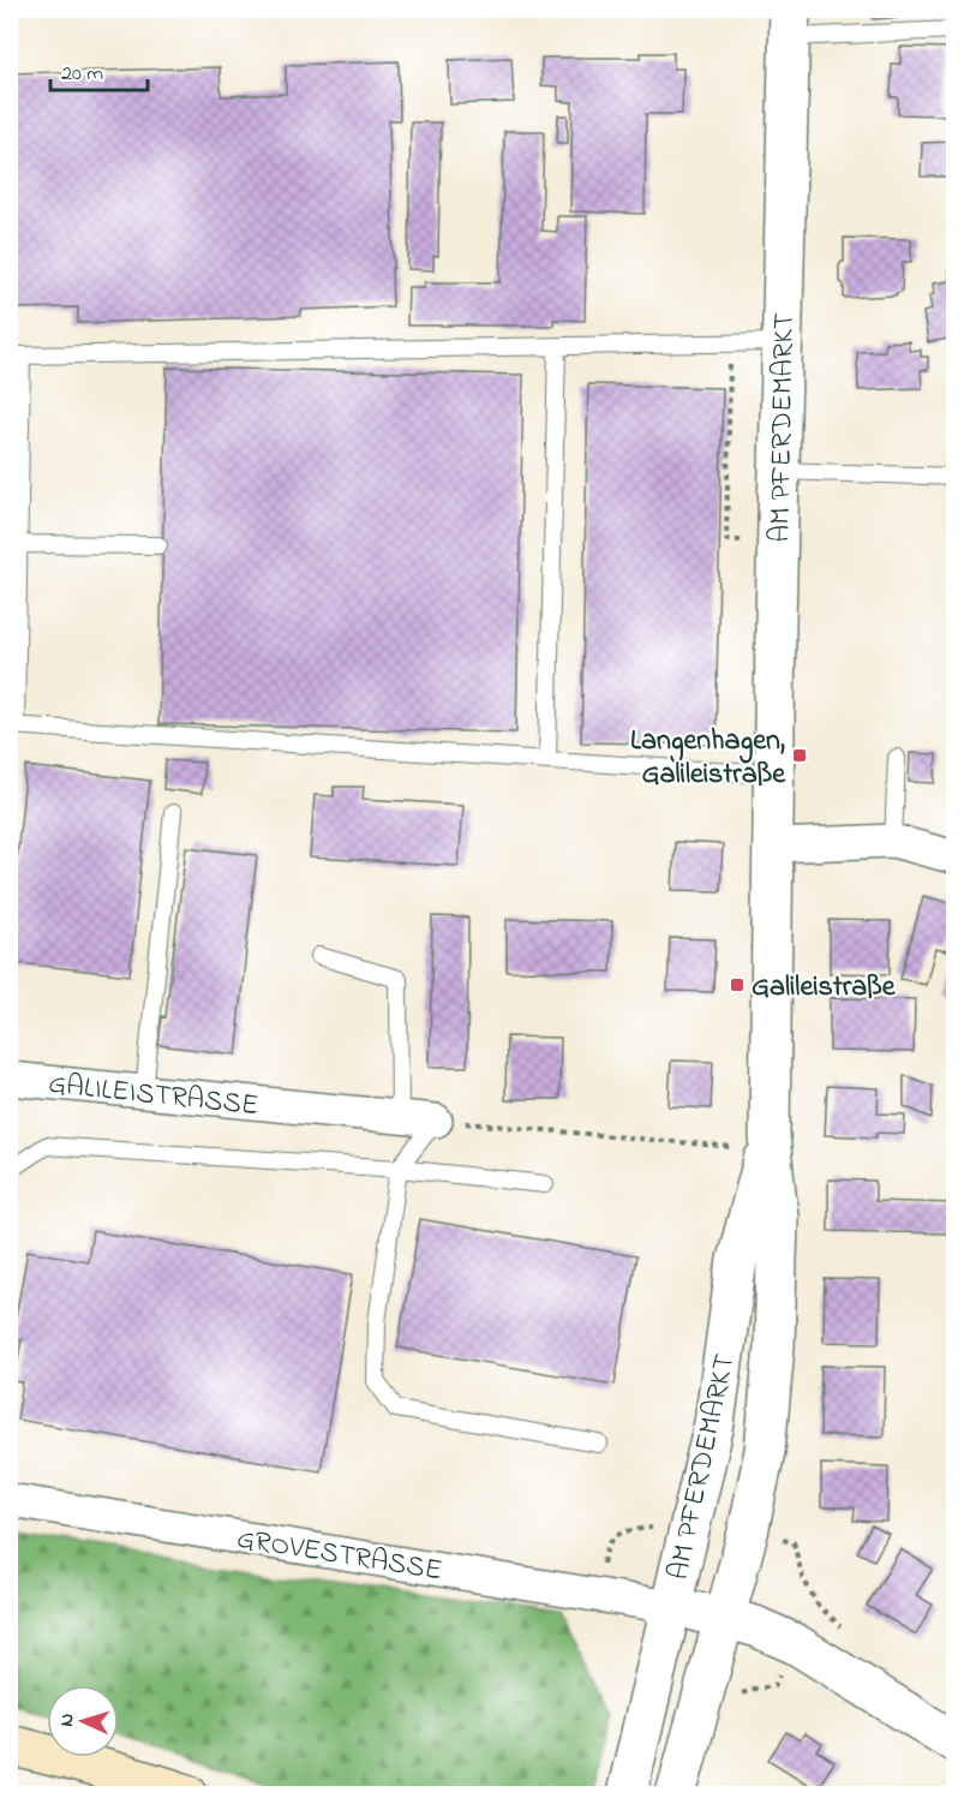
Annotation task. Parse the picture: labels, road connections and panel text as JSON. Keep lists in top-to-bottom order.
{
  "streets": {
    "street": ["AM PFERDEMARKT", "GALILEISTRASSE", "GROVESTRASSE"]
  },
  "crossings": [
    ["AM PFERDEMARKT", "GROVESTRASSE"]
  ],
  "places": {
    "transit": ["Langenhagen, Galileistraße", "Galileistraße"]
  },
  "scale_bar": "20 m",
  "north": "left"
}
